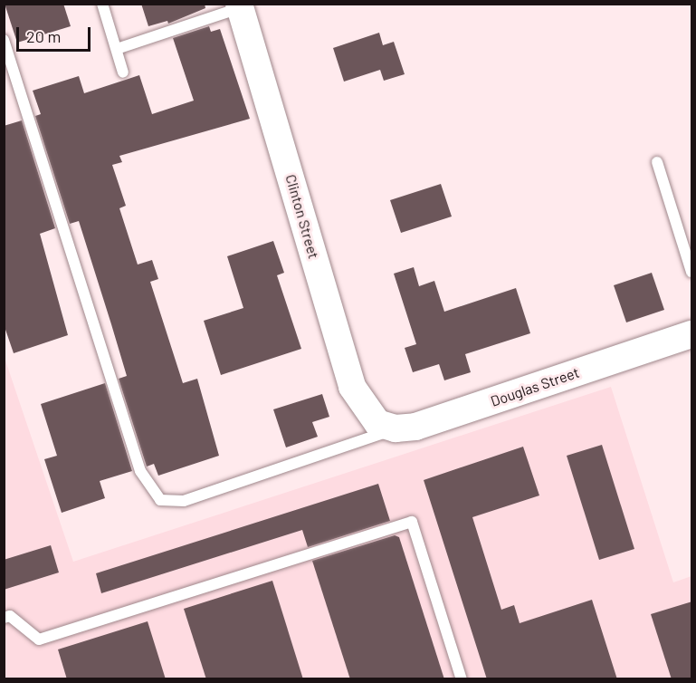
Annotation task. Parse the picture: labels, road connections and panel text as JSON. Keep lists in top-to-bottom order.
{
  "streets": {
    "street": ["Clinton Street", "Douglas Street"]
  },
  "crossings": [
    ["Clinton Street", "Douglas Street"]
  ],
  "scale_bar": "20 m"
}
